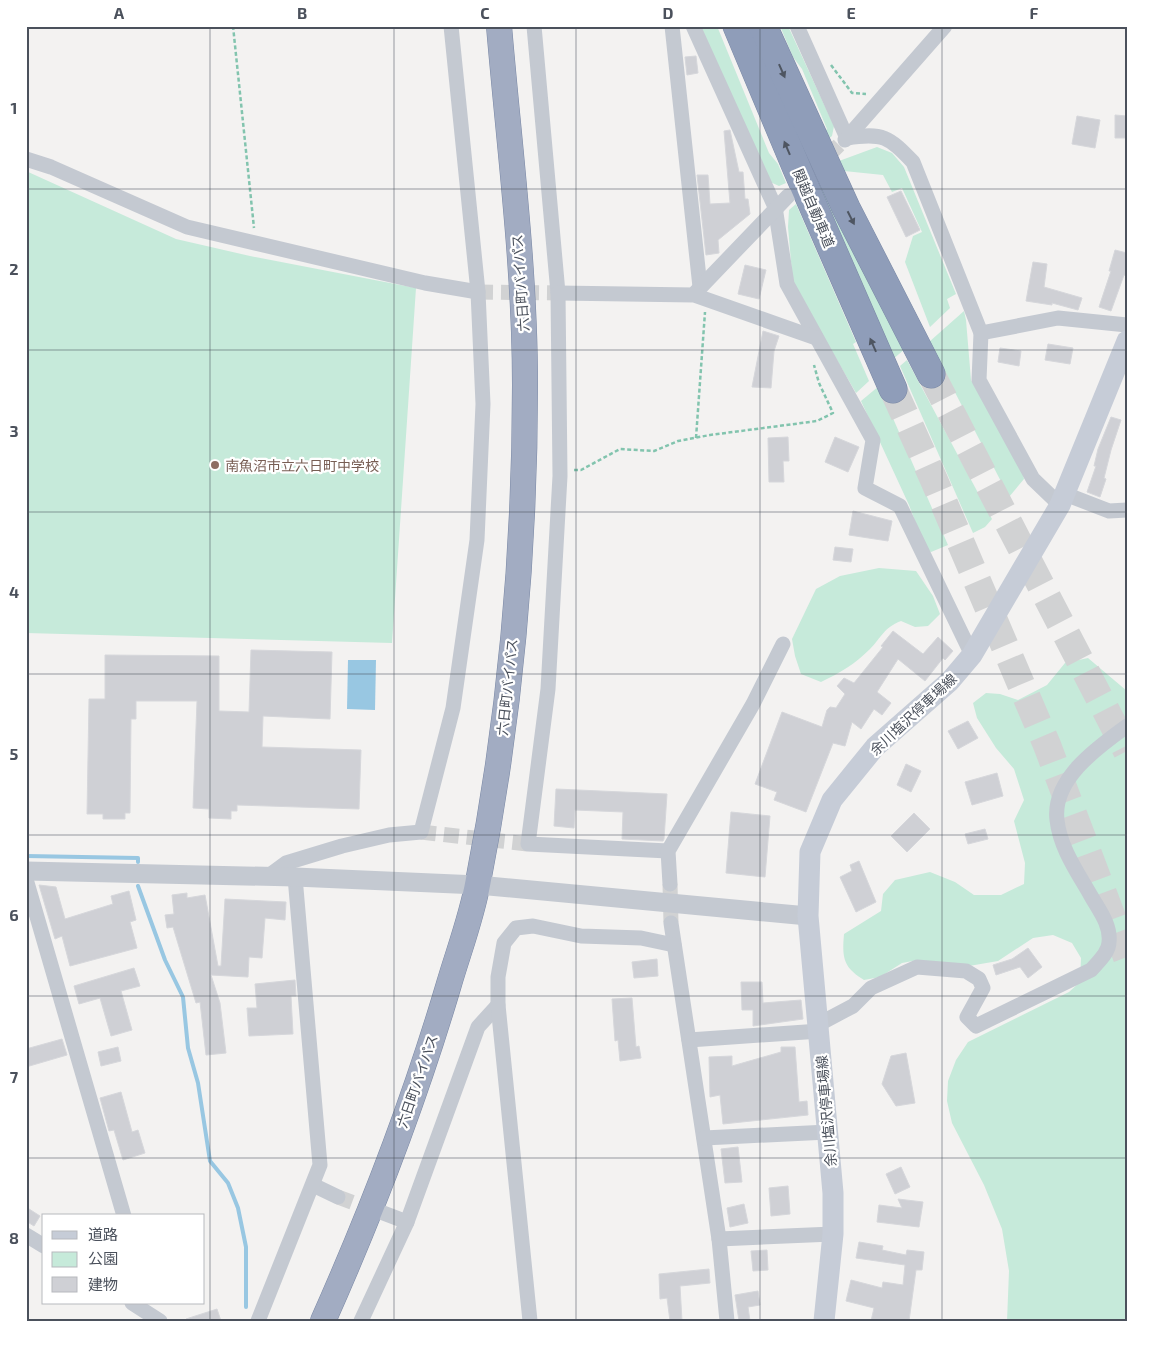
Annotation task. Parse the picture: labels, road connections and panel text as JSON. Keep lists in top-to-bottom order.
{
  "streets": {
    "highway": ["関越自動車道", "六日町バイパス"],
    "main road": ["余川塩沢停車場線"]
  },
  "places": ["南魚沼市立六日町中学校"],
  "legend": ["道路", "公園", "建物"],
  "grid": {
    "columns": [
      "A",
      "B",
      "C",
      "D",
      "E",
      "F"
    ],
    "rows": [
      "1",
      "2",
      "3",
      "4",
      "5",
      "6",
      "7",
      "8"
    ]
  }
}
